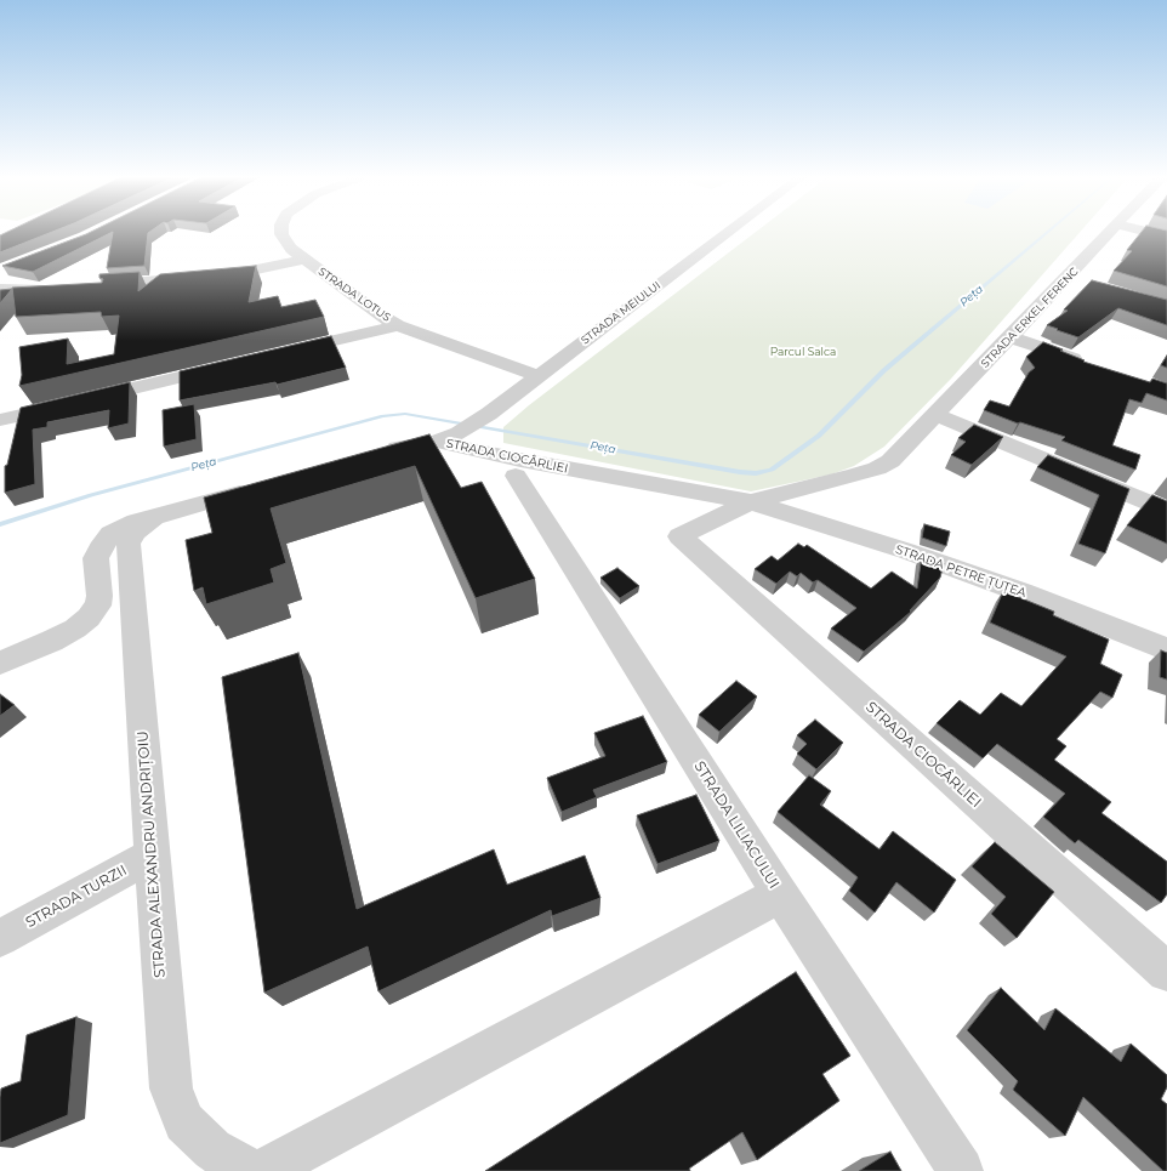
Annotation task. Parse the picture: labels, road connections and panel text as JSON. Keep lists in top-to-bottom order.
{
  "streets": {
    "street": [
      "STRADA LOTUS",
      "STRADA MEIULUI",
      "STRADA ERKEL FERENC",
      "STRADA CIOCÂRLIEI",
      "STRADA PETRE ȚUȚEA",
      "STRADA LILIACULUI",
      "STRADA ALEXANDRU ANDRIȚOIU",
      "STRADA TURZII"
    ]
  },
  "crossings": [
    ["STRADA LOTUS", "STRADA MEIULUI"],
    ["STRADA MEIULUI", "STRADA CIOCÂRLIEI"],
    ["STRADA ERKEL FERENC", "STRADA CIOCÂRLIEI"],
    ["STRADA ERKEL FERENC", "STRADA PETRE ȚUȚEA"],
    ["STRADA CIOCÂRLIEI", "STRADA PETRE ȚUȚEA"],
    ["STRADA ALEXANDRU ANDRIȚOIU", "STRADA TURZII"]
  ],
  "water": ["Peța"],
  "parks": ["Parcul Salca"]
}
